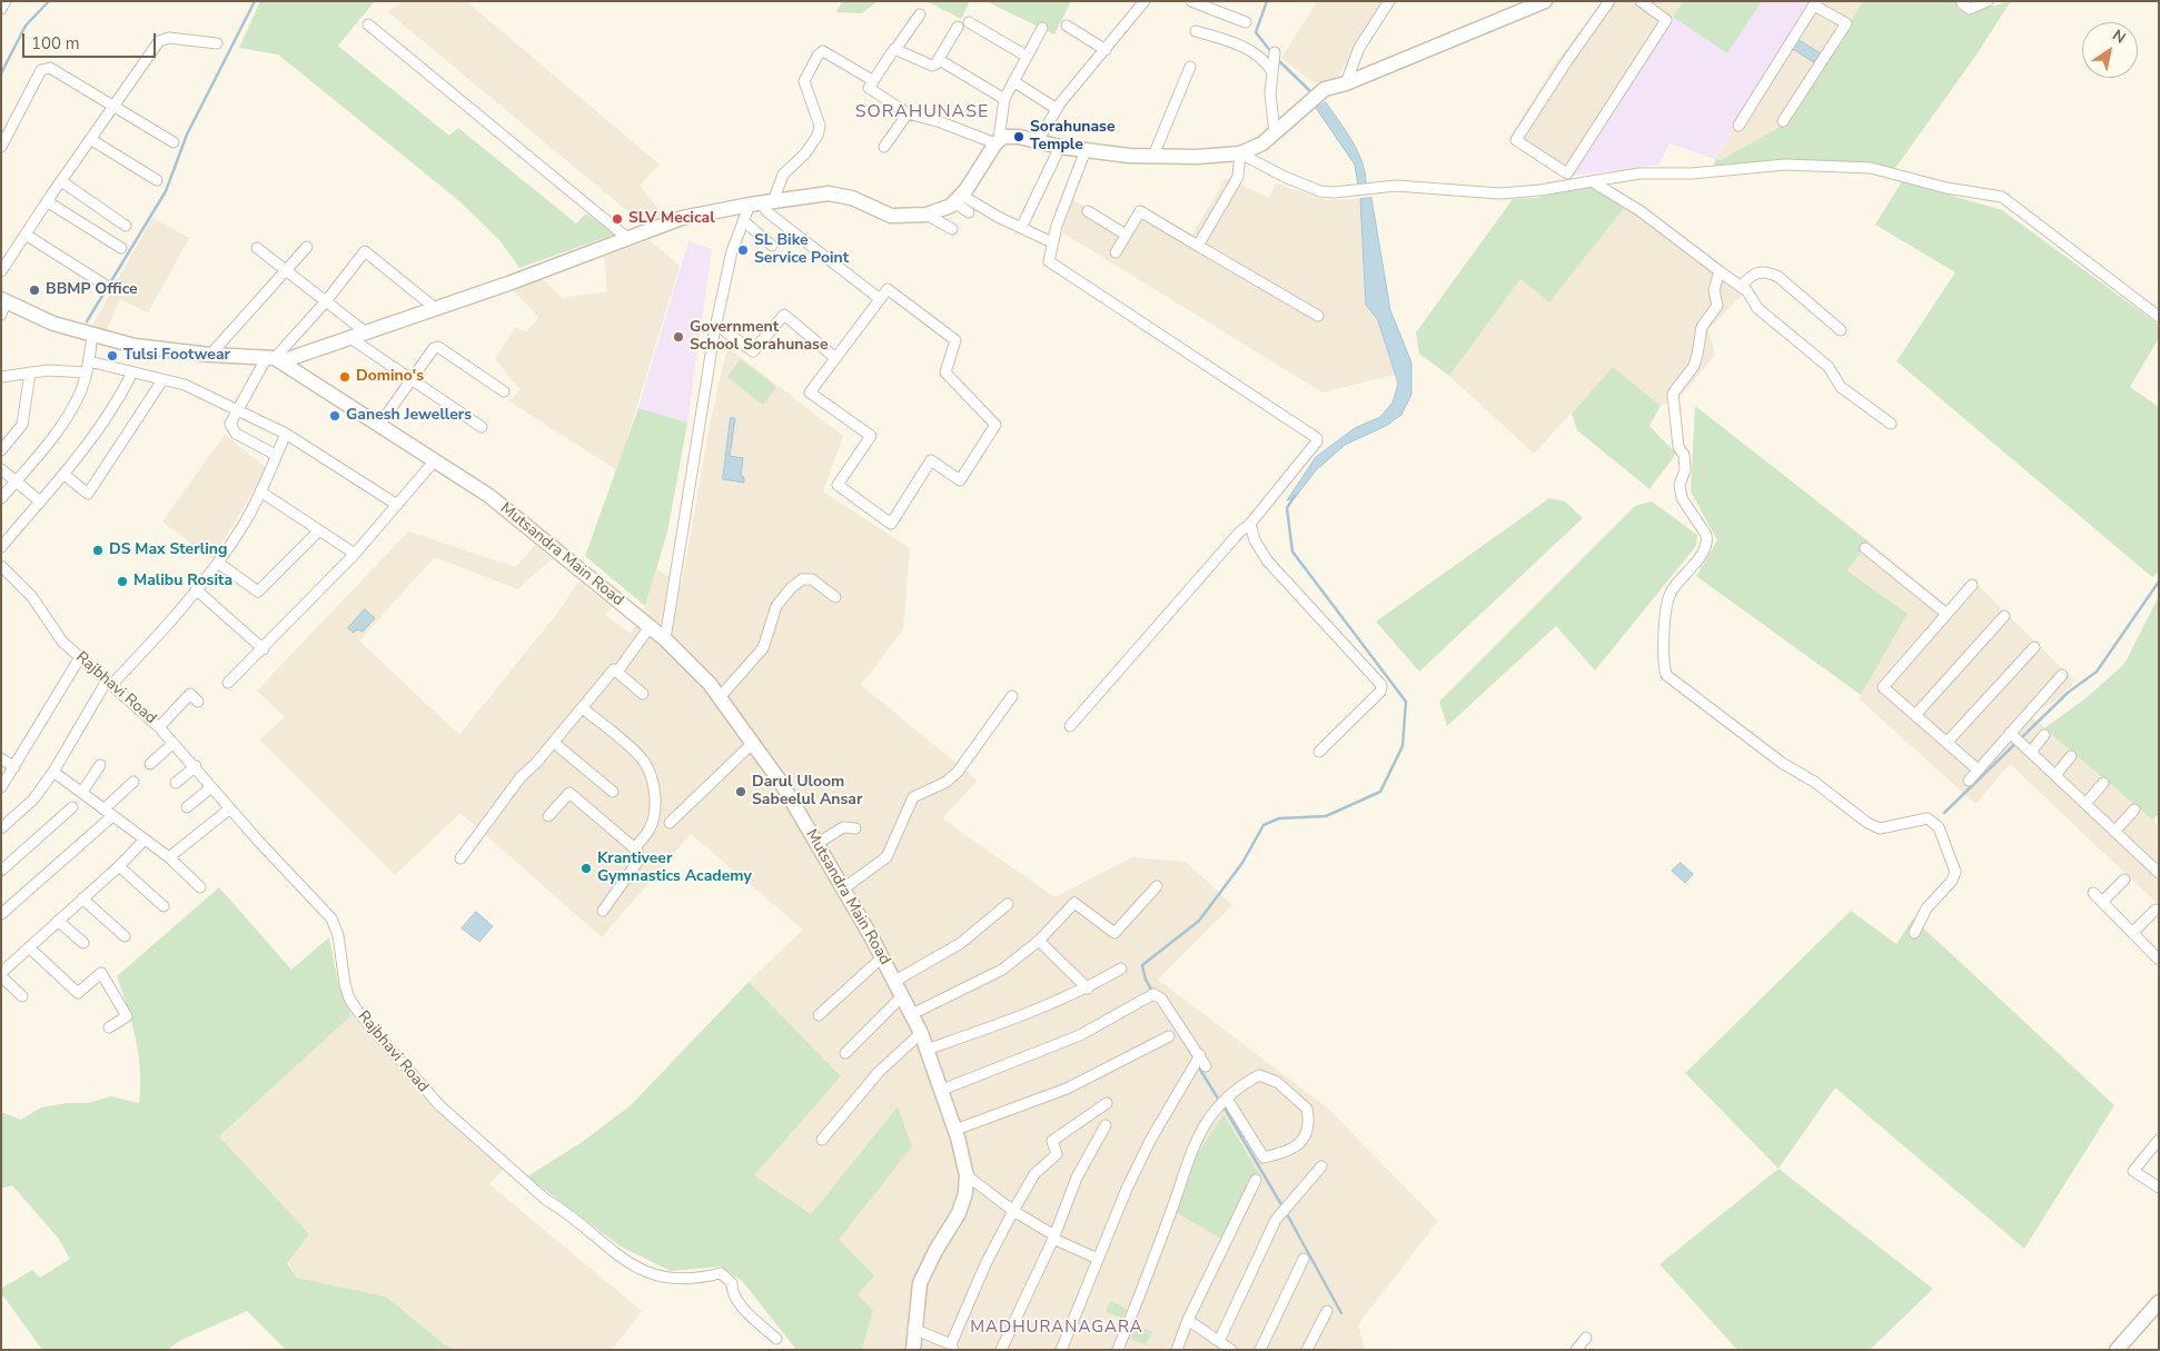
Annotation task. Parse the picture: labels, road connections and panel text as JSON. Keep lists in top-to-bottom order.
{
  "streets": {
    "street": ["Mutsandra Main Road", "Rajbhavi Road"]
  },
  "districts": ["SORAHUNASE", "MADHURANAGARA"],
  "places": [
    "Sorahunase Temple",
    "SLV Mecical",
    "SL Bike Service Point",
    "BBMP Office",
    "Government School Sorahunase",
    "Tulsi Footwear",
    "Domino's",
    "Ganesh Jewellers",
    "DS Max Sterling",
    "Malibu Rosita",
    "Darul Uloom Sabeelul Ansar",
    "Krantiveer Gymnastics Academy"
  ],
  "scale_bar": "100 m",
  "north": "top right"
}
